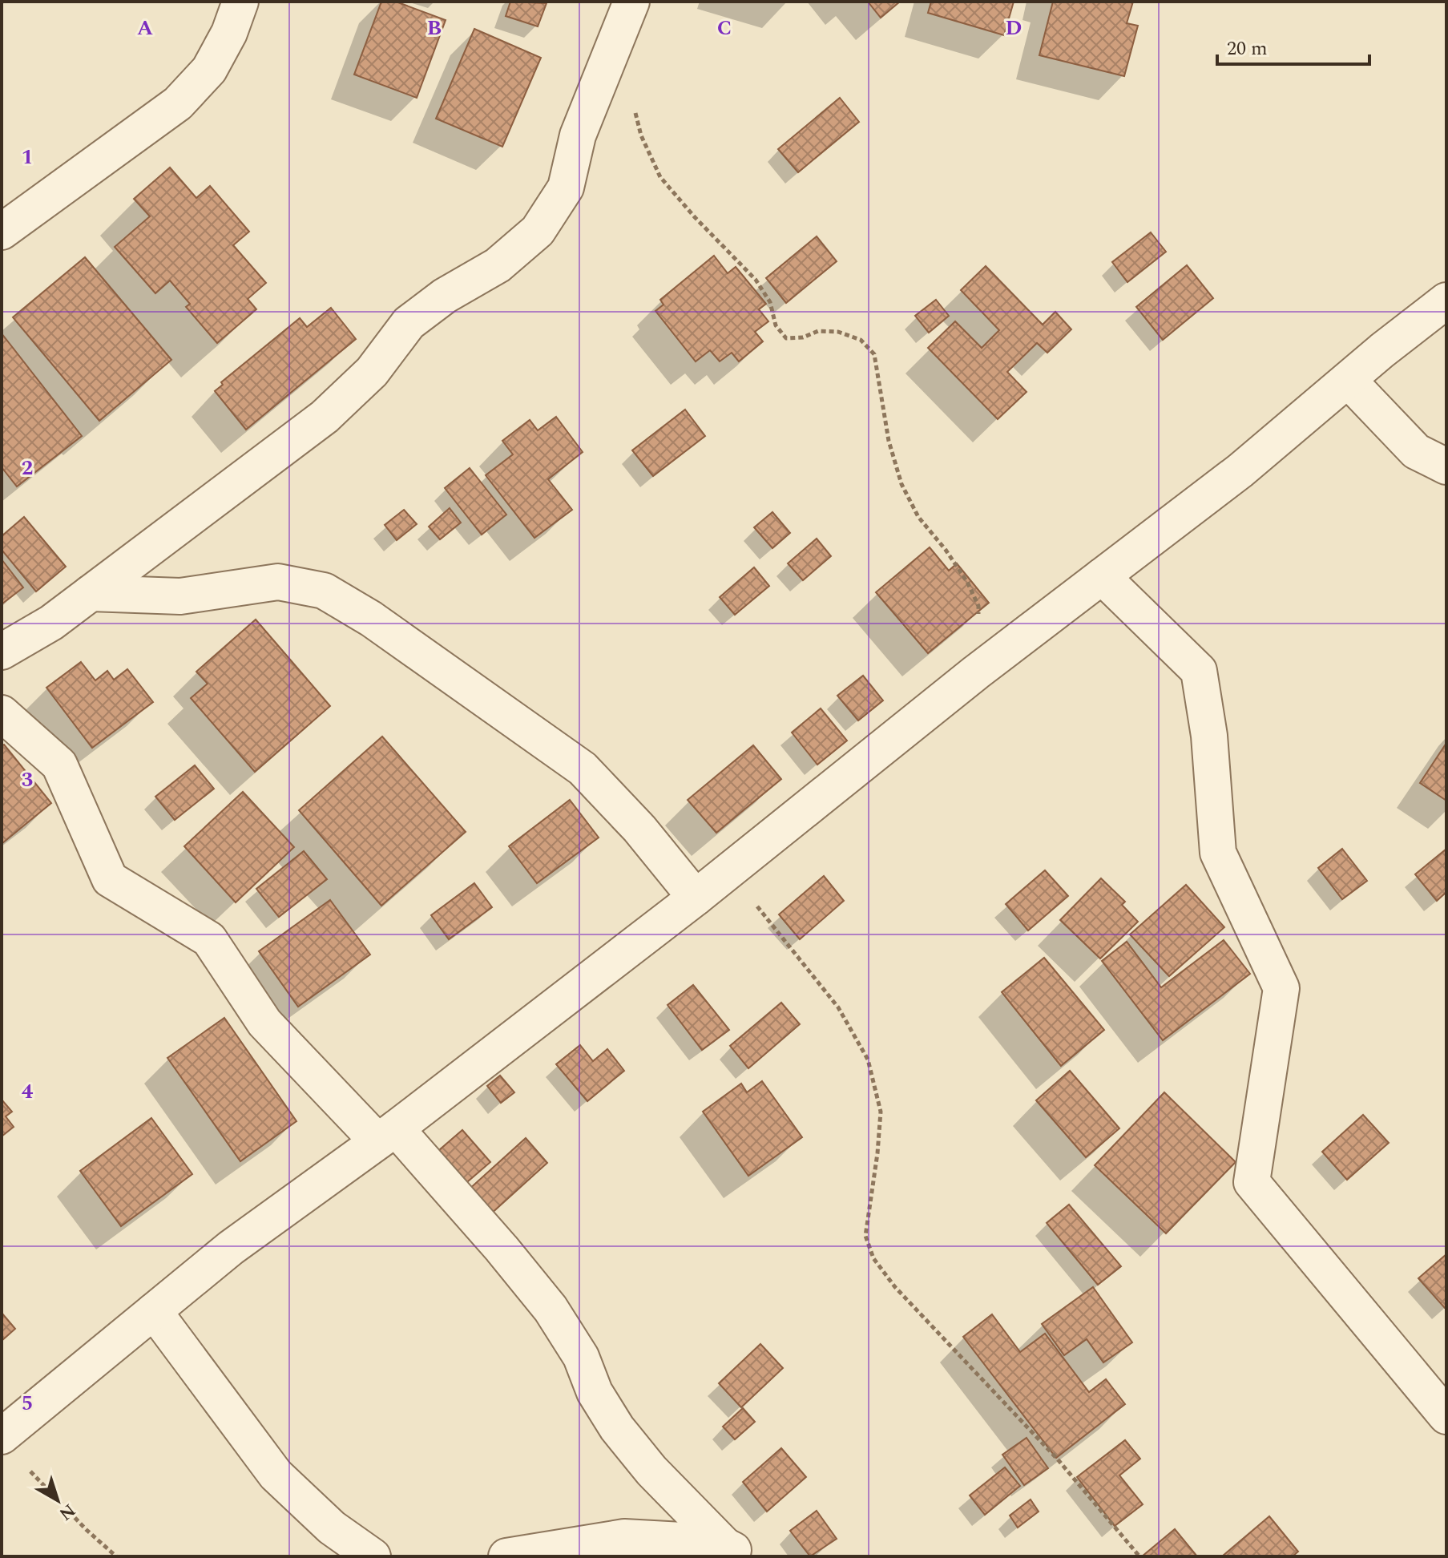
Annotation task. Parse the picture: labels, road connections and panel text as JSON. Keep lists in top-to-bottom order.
{
  "scale_bar": "20 m",
  "north": "bottom right",
  "grid": {
    "columns": [
      "A",
      "B",
      "C",
      "D"
    ],
    "rows": [
      "1",
      "2",
      "3",
      "4",
      "5"
    ]
  }
}
